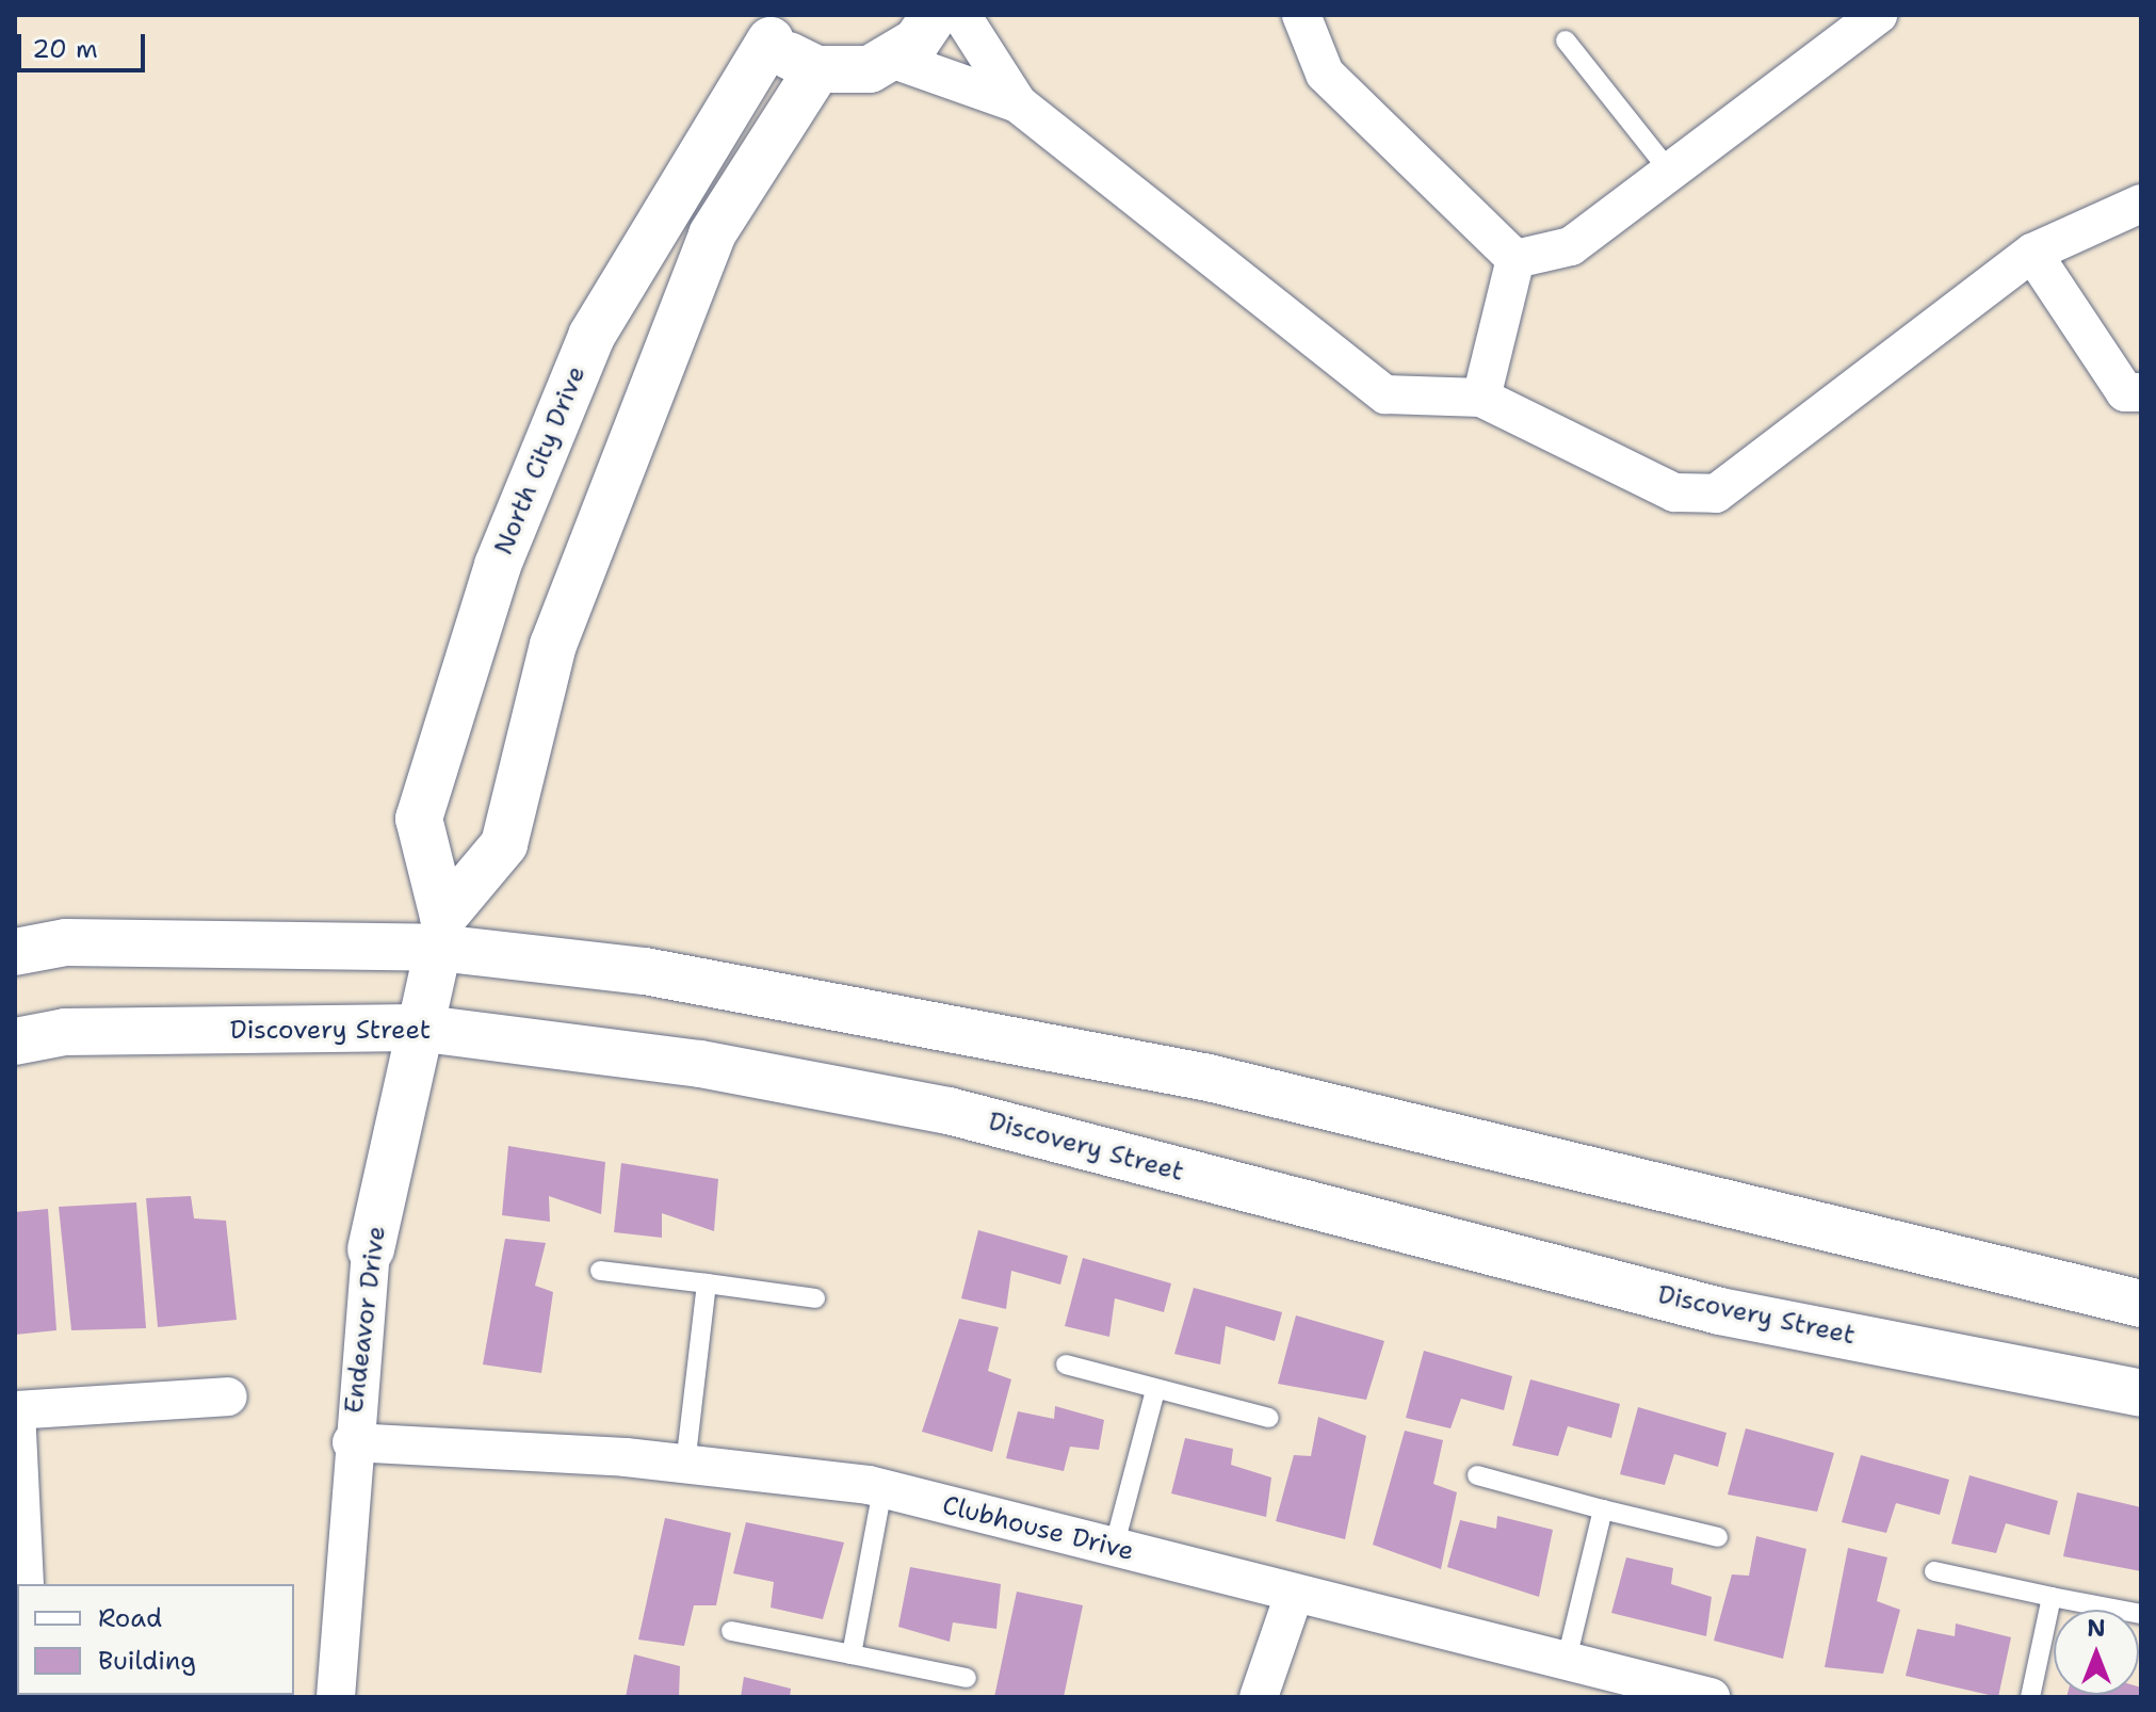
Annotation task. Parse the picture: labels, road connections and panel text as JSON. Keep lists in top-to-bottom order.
{
  "streets": {
    "main road": ["North City Drive", "Discovery Street", "Endeavor Drive"],
    "street": ["Clubhouse Drive"]
  },
  "crossings": [
    ["North City Drive", "Endeavor Drive"],
    ["Discovery Street", "Endeavor Drive"],
    ["Endeavor Drive", "Clubhouse Drive"]
  ],
  "legend": ["Road", "Building"],
  "scale_bar": "20 m",
  "north": "top"
}
